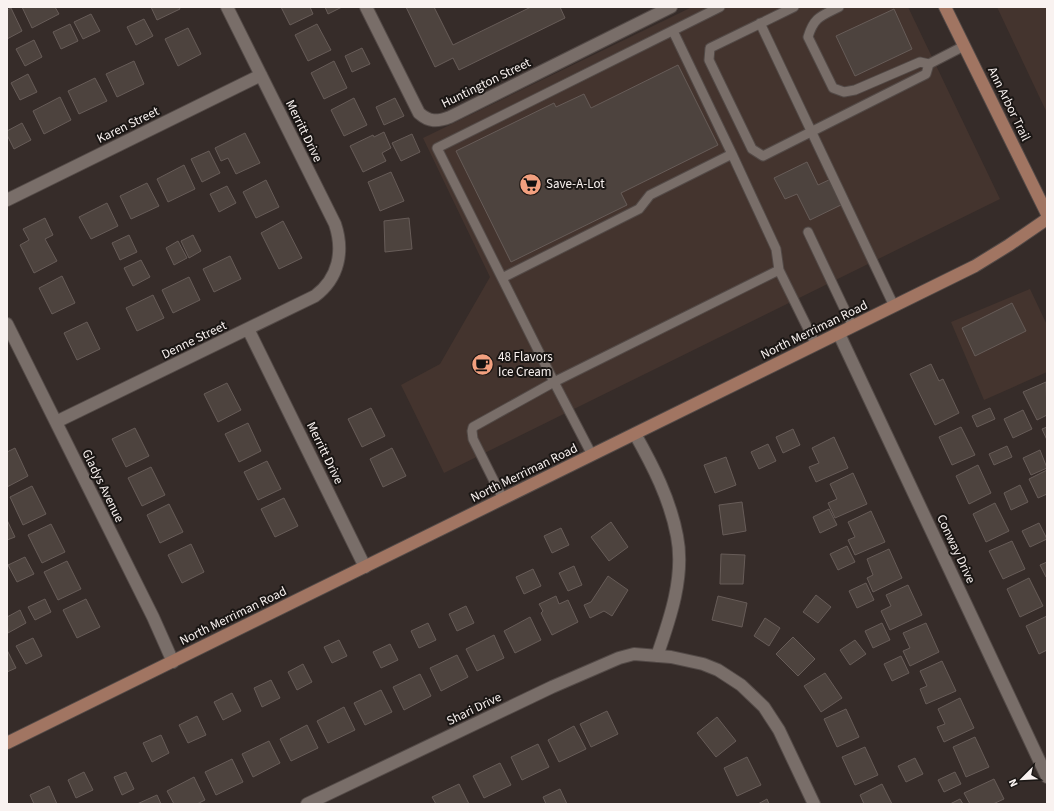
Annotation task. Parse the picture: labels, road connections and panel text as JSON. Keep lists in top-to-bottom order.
{
  "streets": {
    "main road": ["Ann Arbor Trail", "North Merriman Road"],
    "street": [
      "Huntington Street",
      "Karen Street",
      "Merritt Drive",
      "Denne Street",
      "Gladys Avenue",
      "Conway Drive",
      "Shari Drive"
    ]
  },
  "crossings": [
    ["Karen Street", "Merritt Drive"],
    ["Merritt Drive", "North Merriman Road"],
    ["Merritt Drive", "Denne Street"],
    ["North Merriman Road", "Gladys Avenue"],
    ["North Merriman Road", "Conway Drive"],
    ["Denne Street", "Gladys Avenue"]
  ],
  "places": {
    "supermarket": ["Save-A-Lot"],
    "cafe": ["48 Flavors Ice Cream"]
  },
  "north": "bottom left"
}
